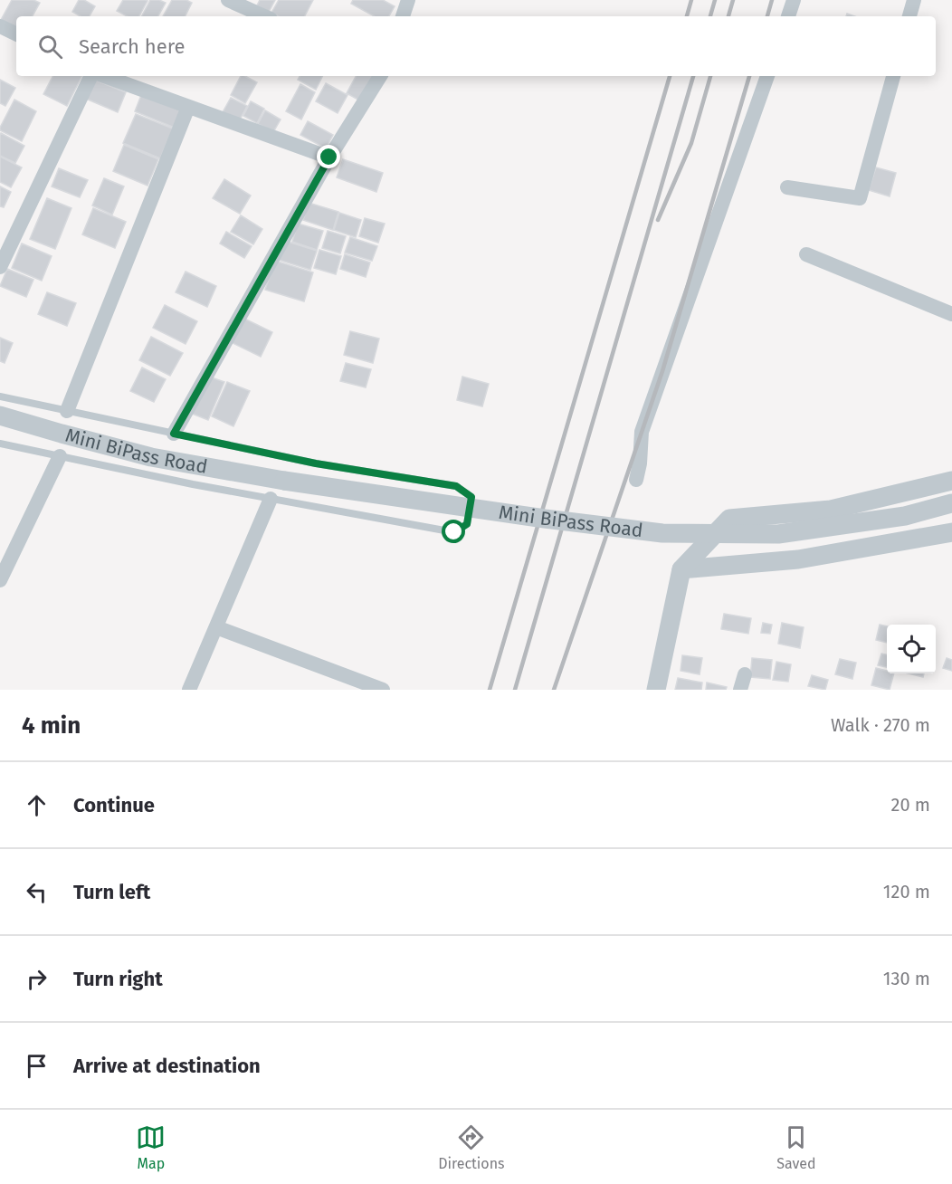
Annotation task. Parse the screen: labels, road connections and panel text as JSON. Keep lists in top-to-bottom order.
{
  "streets": {
    "street": ["Mini BiPass Road"]
  },
  "page": {
    "search": "Search here",
    "heading": ["4 min", "Walk · 270 m"],
    "list": [
      ["Continue", "20 m"],
      ["Turn left", "120 m"],
      ["Turn right", "130 m"],
      "Arrive at destination"
    ],
    "nav": ["Map", "Directions", "Saved"]
  }
}
